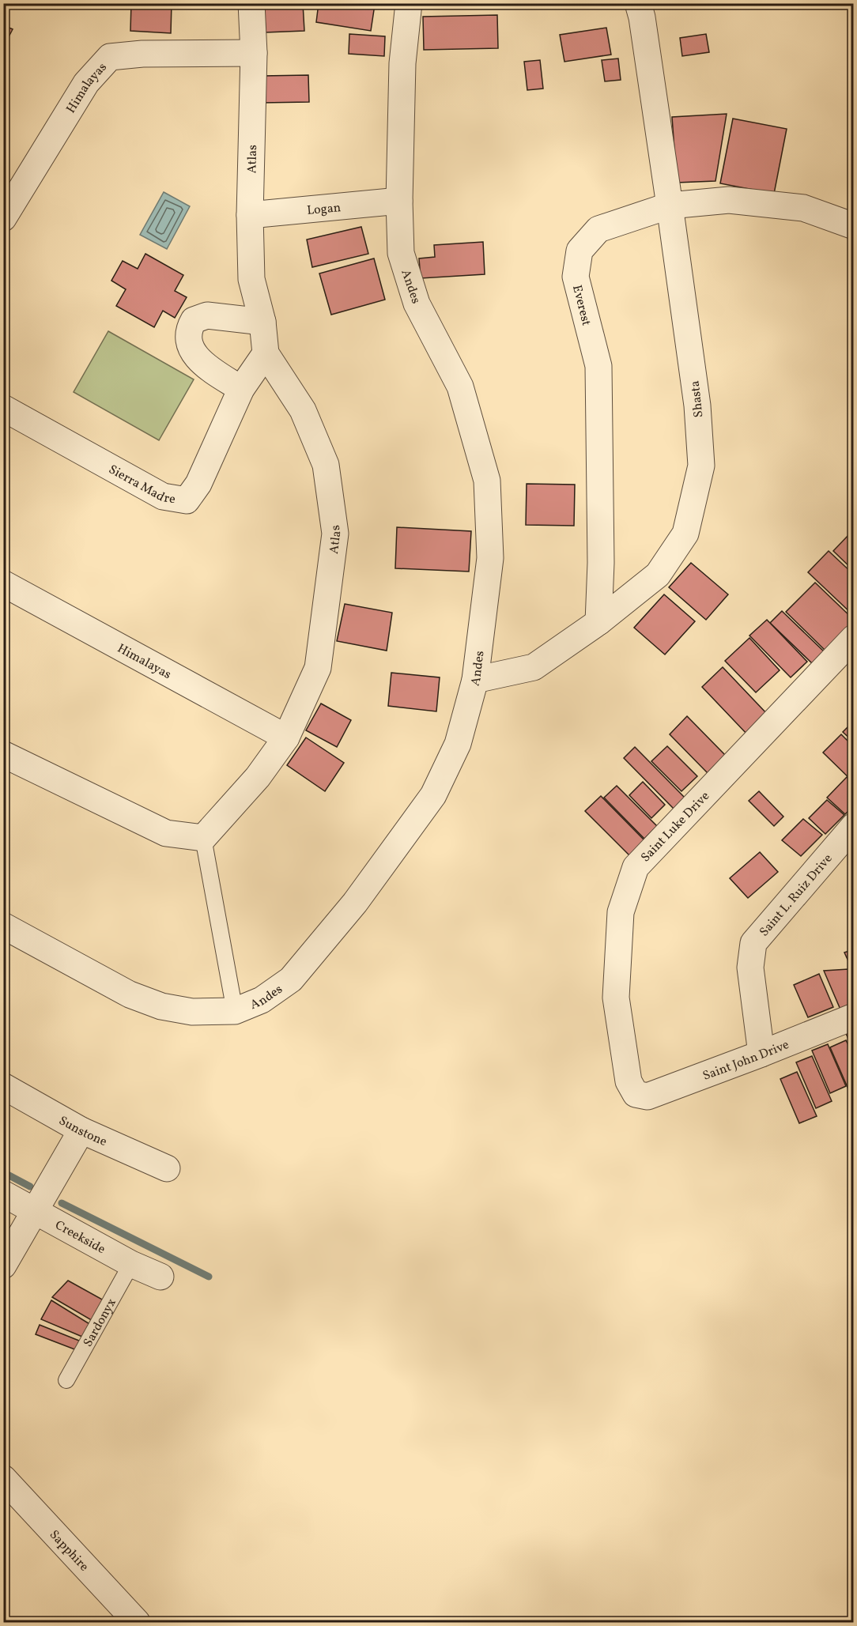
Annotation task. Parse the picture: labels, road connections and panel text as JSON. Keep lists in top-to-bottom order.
{
  "streets": {
    "street": [
      "Himalayas",
      "Atlas",
      "Logan",
      "Andes",
      "Everest",
      "Shasta",
      "Sierra Madre",
      "Saint Luke Drive",
      "Saint L. Ruiz Drive",
      "Saint John Drive",
      "Sunstone",
      "Creekside",
      "Sapphire"
    ],
    "lane": ["Sardonyx"]
  },
  "crossings": [
    ["Himalayas", "Atlas"],
    ["Atlas", "Logan"],
    ["Atlas", "Sierra Madre"],
    ["Logan", "Andes"],
    ["Andes", "Shasta"],
    ["Everest", "Shasta"],
    ["Saint Luke Drive", "Saint John Drive"],
    ["Saint L. Ruiz Drive", "Saint John Drive"],
    ["Creekside", "Sardonyx"]
  ]
}
